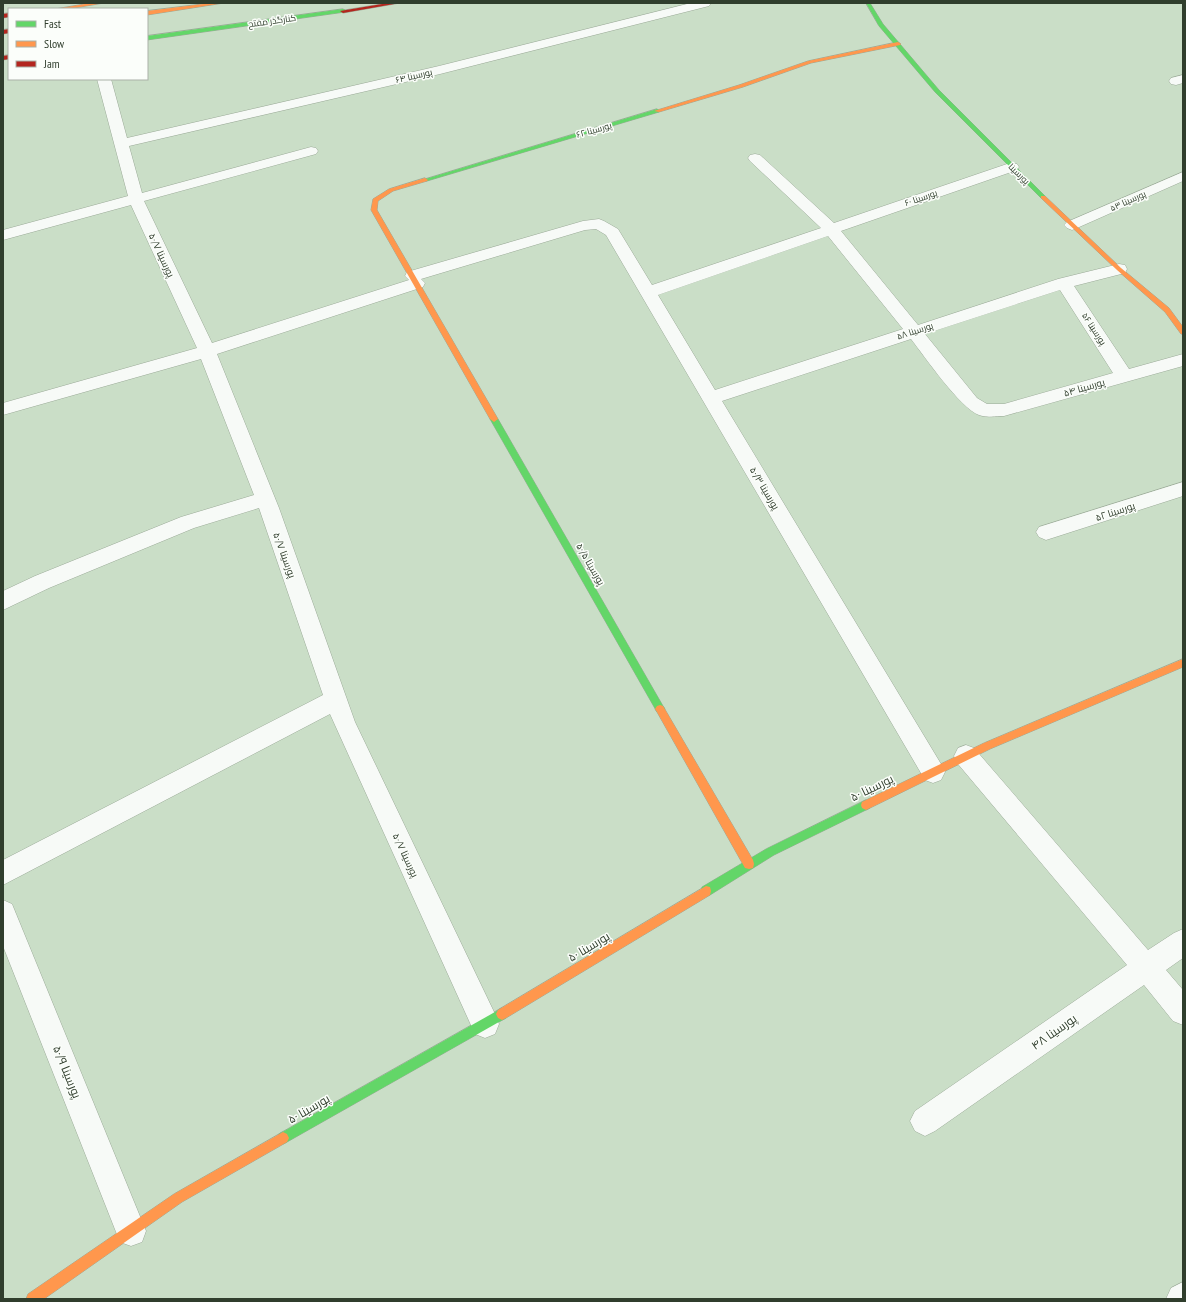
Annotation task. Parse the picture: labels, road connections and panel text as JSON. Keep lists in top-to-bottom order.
{
  "streets": {
    "street": [
      "کنارگذر مفتح",
      "پورسینا ۶۴",
      "پورسینا ۶۲",
      "پورسینا",
      "پورسینا ۶۰",
      "پورسینا ۵۳",
      "پورسینا ۵۰/۷",
      "پورسینا ۵۶",
      "پورسینا ۵۸",
      "پورسینا ۵۴",
      "پورسینا ۵۰/۳",
      "پورسینا ۵۲",
      "پورسینا ۵۰/۵",
      "پورسینا ۵۰",
      "پورسینا ۴۸",
      "پورسینا ۵۰/۹"
    ]
  },
  "crossings": [
    ["پورسینا ۶۴", "پورسینا ۵۰/۷"],
    ["پورسینا ۶۲", "پورسینا"],
    ["پورسینا ۶۲", "پورسینا ۵۰/۳"],
    ["پورسینا ۶۲", "پورسینا ۵۰/۵"],
    ["پورسینا", "پورسینا ۶۰"],
    ["پورسینا", "پورسینا ۵۳"],
    ["پورسینا", "پورسینا ۵۸"],
    ["پورسینا ۶۰", "پورسینا ۵۰/۳"],
    ["پورسینا ۵۰/۷", "پورسینا ۵۰/۳"],
    ["پورسینا ۵۰/۷", "پورسینا ۵۰"],
    ["پورسینا ۵۶", "پورسینا ۵۸"],
    ["پورسینا ۵۶", "پورسینا ۵۴"],
    ["پورسینا ۵۸", "پورسینا ۵۴"],
    ["پورسینا ۵۸", "پورسینا ۵۰/۳"],
    ["پورسینا ۵۰/۳", "پورسینا ۵۰/۵"],
    ["پورسینا ۵۰/۳", "پورسینا ۵۰"],
    ["پورسینا ۵۰/۵", "پورسینا ۵۰"],
    ["پورسینا ۵۰", "پورسینا ۵۰/۹"]
  ],
  "legend": ["Fast", "Slow", "Jam"]
}
